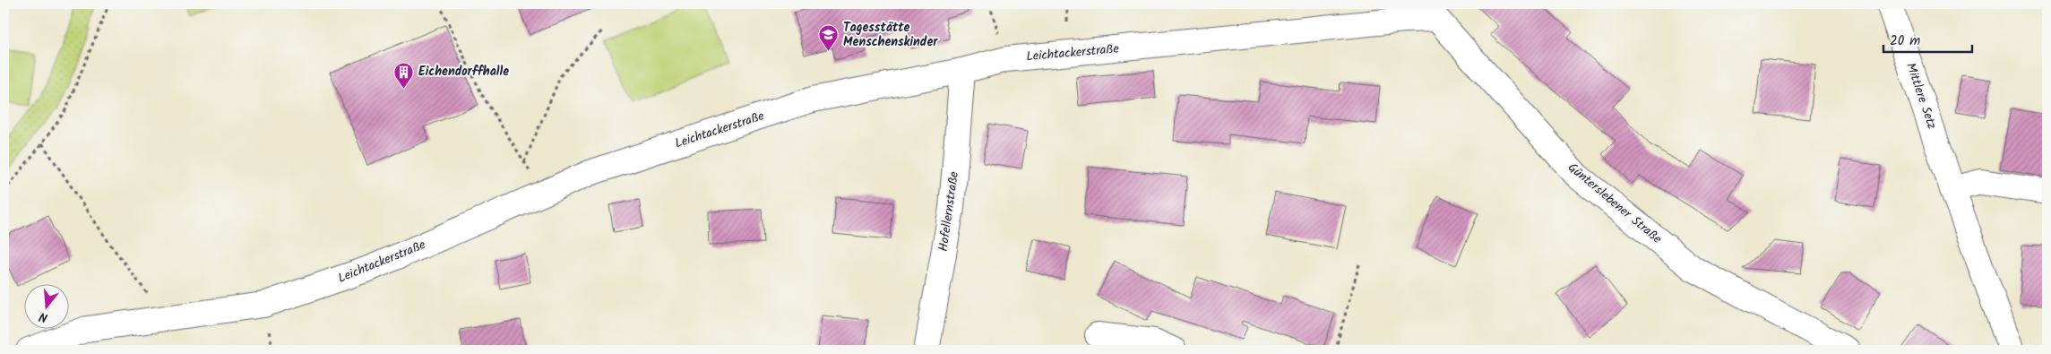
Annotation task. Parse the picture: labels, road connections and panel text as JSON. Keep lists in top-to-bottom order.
{
  "streets": {
    "street": [
      "Leichtackerstraße",
      "Mittlere Setz",
      "Günterslebener Straße",
      "Hofellernstraße"
    ]
  },
  "crossings": [
    ["Leichtackerstraße", "Günterslebener Straße"],
    ["Leichtackerstraße", "Hofellernstraße"]
  ],
  "places": {
    "school or university": ["Tagesstätte Menschenskinder"],
    "building": ["Eichendorffhalle"]
  },
  "scale_bar": "20 m",
  "north": "bottom"
}
